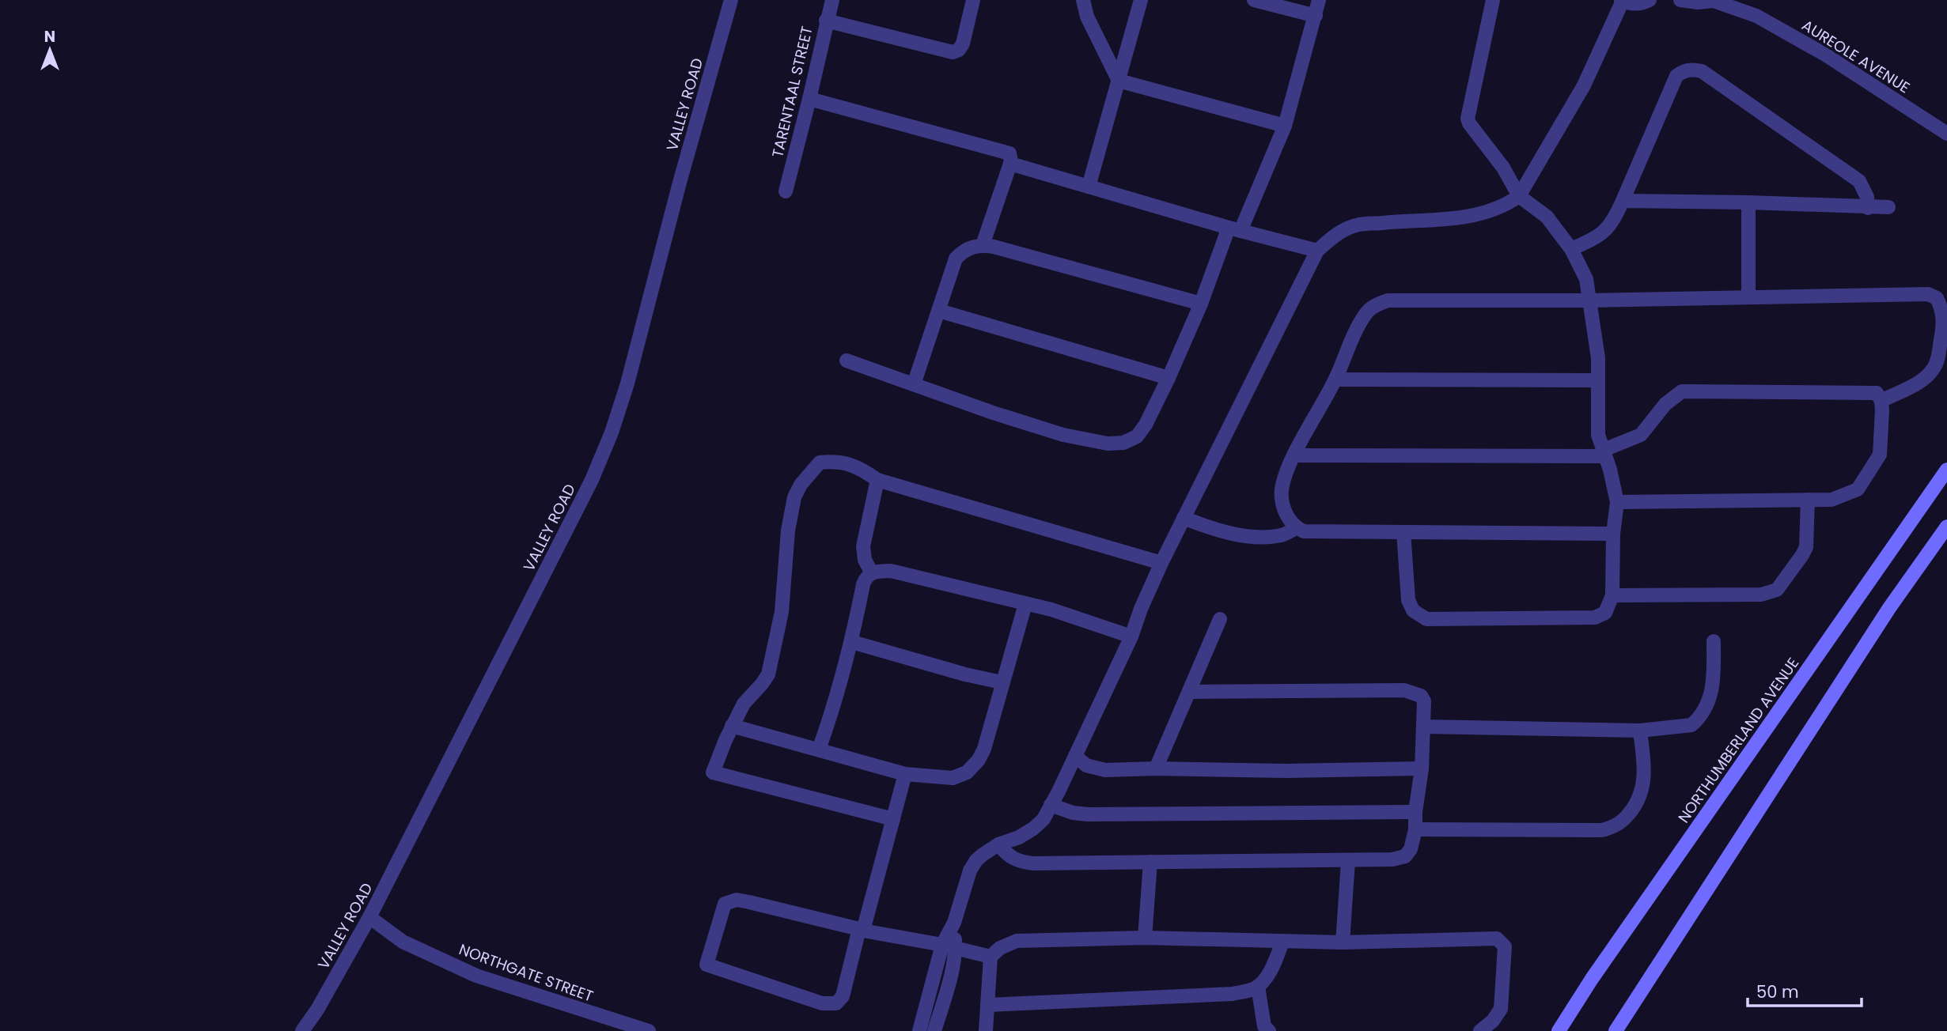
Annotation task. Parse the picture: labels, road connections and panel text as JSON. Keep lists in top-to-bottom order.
{
  "streets": {
    "main road": ["NORTHUMBERLAND AVENUE"],
    "street": [
      "AUREOLE AVENUE",
      "TARENTAAL STREET",
      "VALLEY ROAD",
      "NORTHGATE STREET"
    ]
  },
  "crossings": [
    ["VALLEY ROAD", "NORTHGATE STREET"]
  ],
  "scale_bar": "50 m",
  "north": "top"
}
